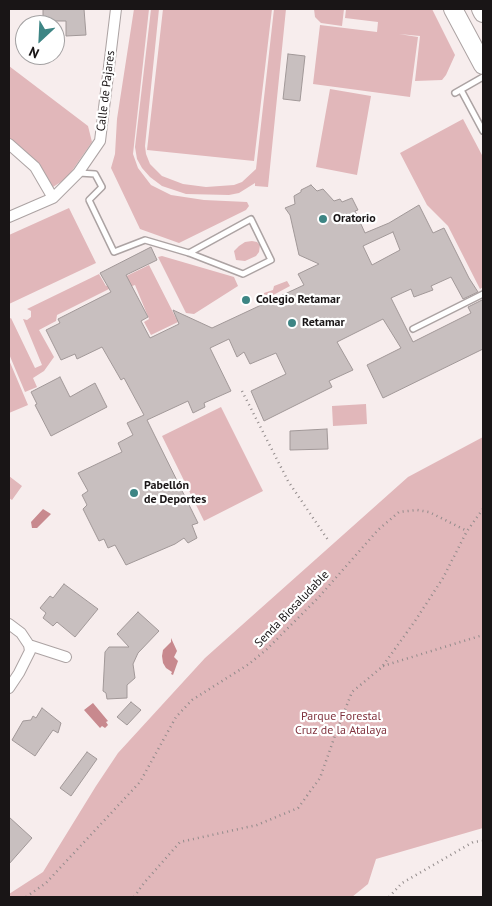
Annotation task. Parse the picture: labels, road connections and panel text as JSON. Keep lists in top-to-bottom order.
{
  "streets": {
    "street": ["Calle de Pajares"],
    "path": ["Senda Biosaludable"]
  },
  "parks": ["Parque Forestal Cruz de la Atalaya"],
  "places": [
    "Oratorio",
    "Colegio Retamar",
    "Retamar",
    "Pabellón de Deportes"
  ],
  "north": "bottom left"
}
